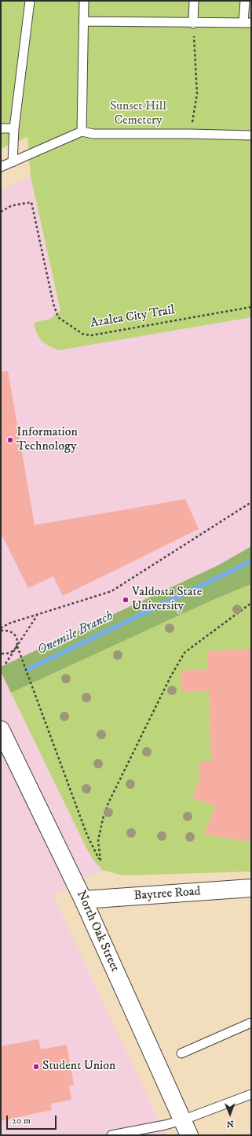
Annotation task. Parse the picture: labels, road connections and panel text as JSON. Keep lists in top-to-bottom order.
{
  "streets": {
    "main road": ["Baytree Road", "North Oak Street"],
    "path": ["Azalea City Trail"]
  },
  "crossings": [
    ["Baytree Road", "North Oak Street"]
  ],
  "water": ["Onemile Branch"],
  "parks": ["Sunset Hill Cemetery"],
  "places": ["Information Technology", "Valdosta State University", "Student Union"],
  "scale_bar": "20 m",
  "north": "bottom"
}
